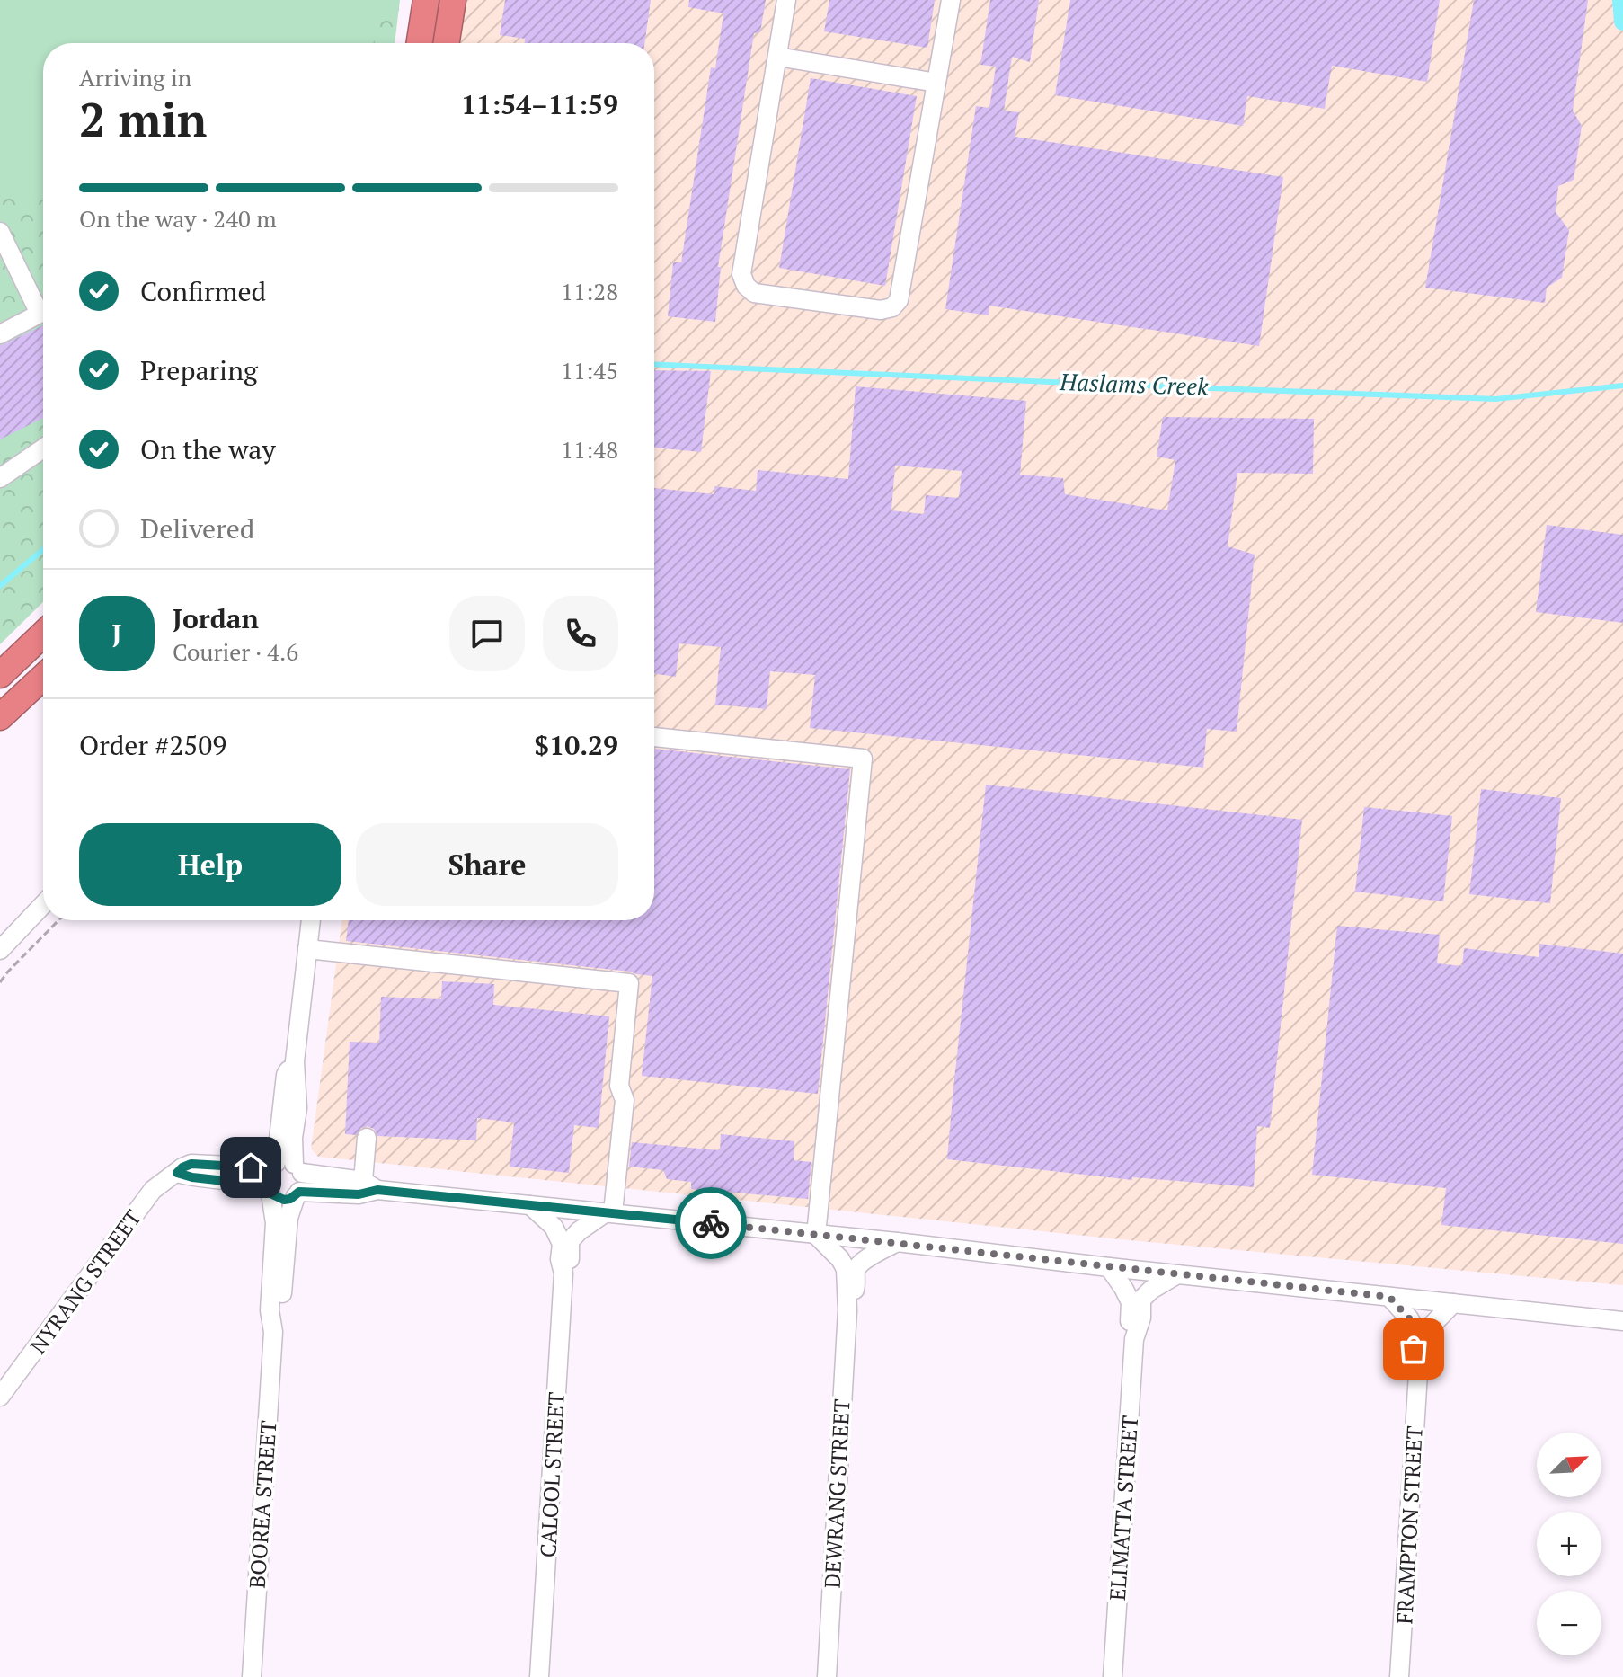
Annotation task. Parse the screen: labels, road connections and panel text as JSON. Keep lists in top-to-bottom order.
{
  "streets": {
    "street": [
      "NYRANG STREET",
      "CALOOL STREET",
      "DEWRANG STREET",
      "BOOREA STREET",
      "ELIMATTA STREET",
      "FRAMPTON STREET"
    ]
  },
  "crossings": [
    ["NYRANG STREET", "CALOOL STREET"],
    ["NYRANG STREET", "DEWRANG STREET"],
    ["NYRANG STREET", "BOOREA STREET"],
    ["NYRANG STREET", "ELIMATTA STREET"],
    ["NYRANG STREET", "FRAMPTON STREET"]
  ],
  "water": ["Haslams Creek"],
  "north": "top right",
  "page": {
    "heading": ["2 min", "Arriving in", "11:54–11:59"],
    "panel": [
      "Jordan",
      "Courier · 4.6",
      "Order #2509",
      "$10.29"
    ],
    "bar": "On the way · 240 m",
    "list": [
      ["Confirmed", "11:28"],
      ["Preparing", "11:45"],
      ["On the way", "11:48"],
      "Delivered"
    ],
    "round": "J",
    "buttons": ["Help", "Share"],
    "map_buttons": ["+", "−"]
  }
}
